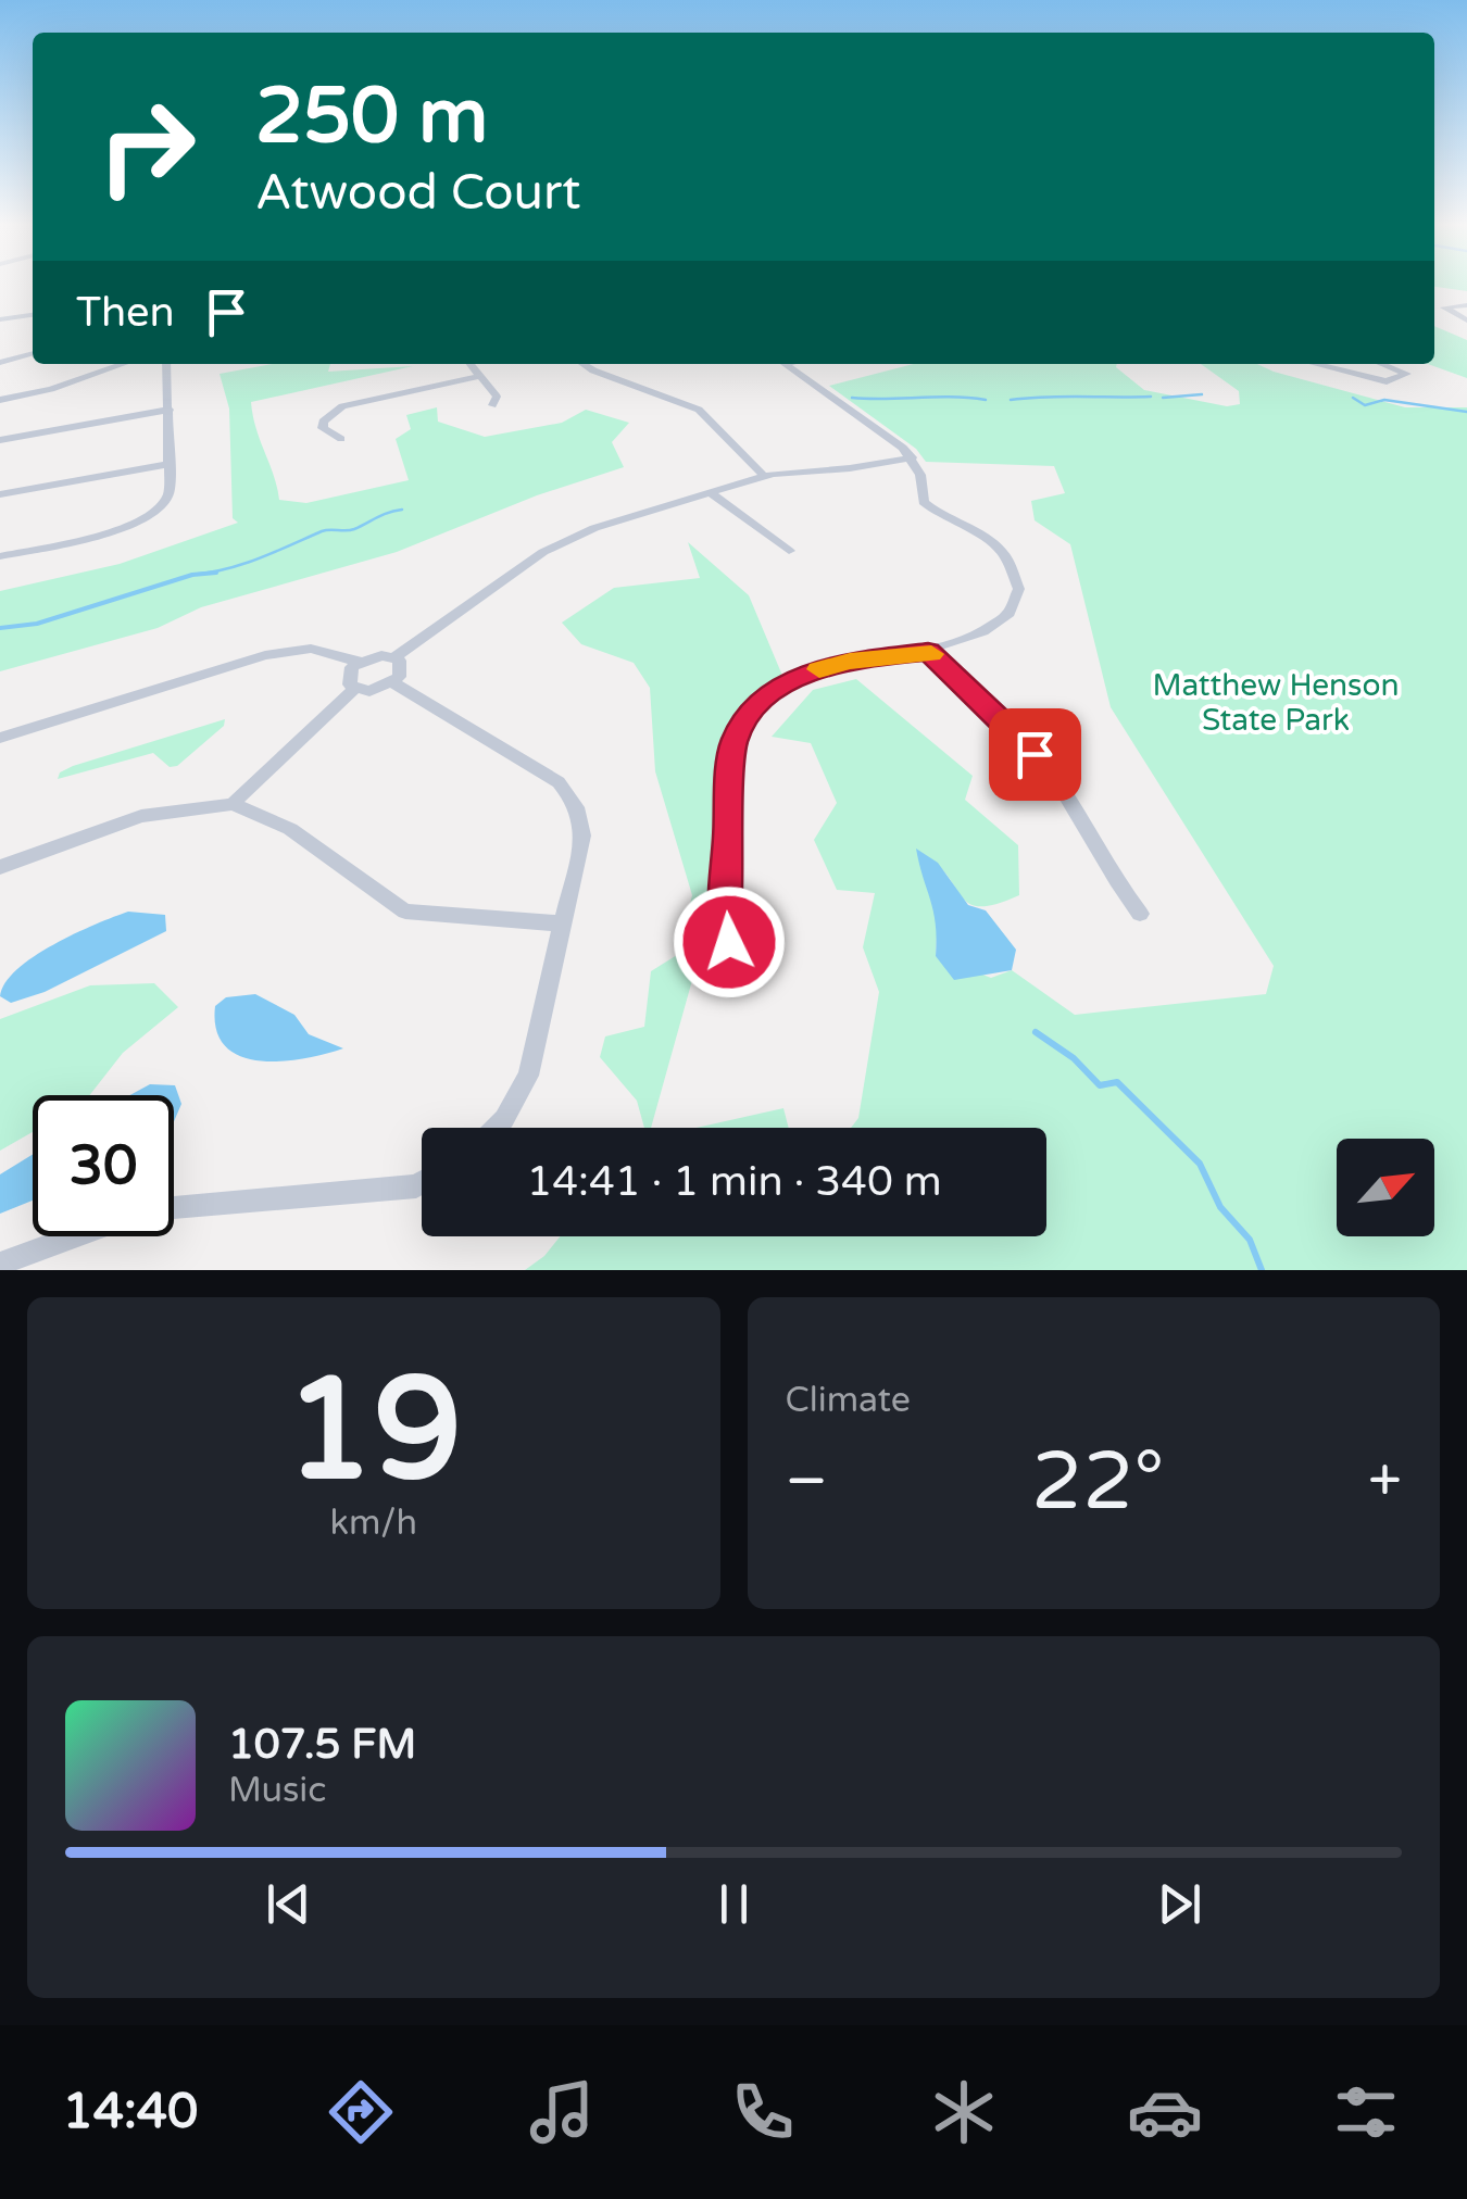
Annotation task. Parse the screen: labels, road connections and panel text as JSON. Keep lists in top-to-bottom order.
{
  "parks": ["Matthew Henson State Park"],
  "north": "top right",
  "page": {
    "turn": ["250 m", "Atwood Court"],
    "then": "Then",
    "limit": "30",
    "trip": "14:41 · 1 min · 340 m",
    "tile": [
      ["19", "km/h"],
      "Climate"
    ],
    "heat": ["−", "22°", "+"],
    "song": ["107.5 FM", "Music"],
    "tabs": "14:40"
  }
}
